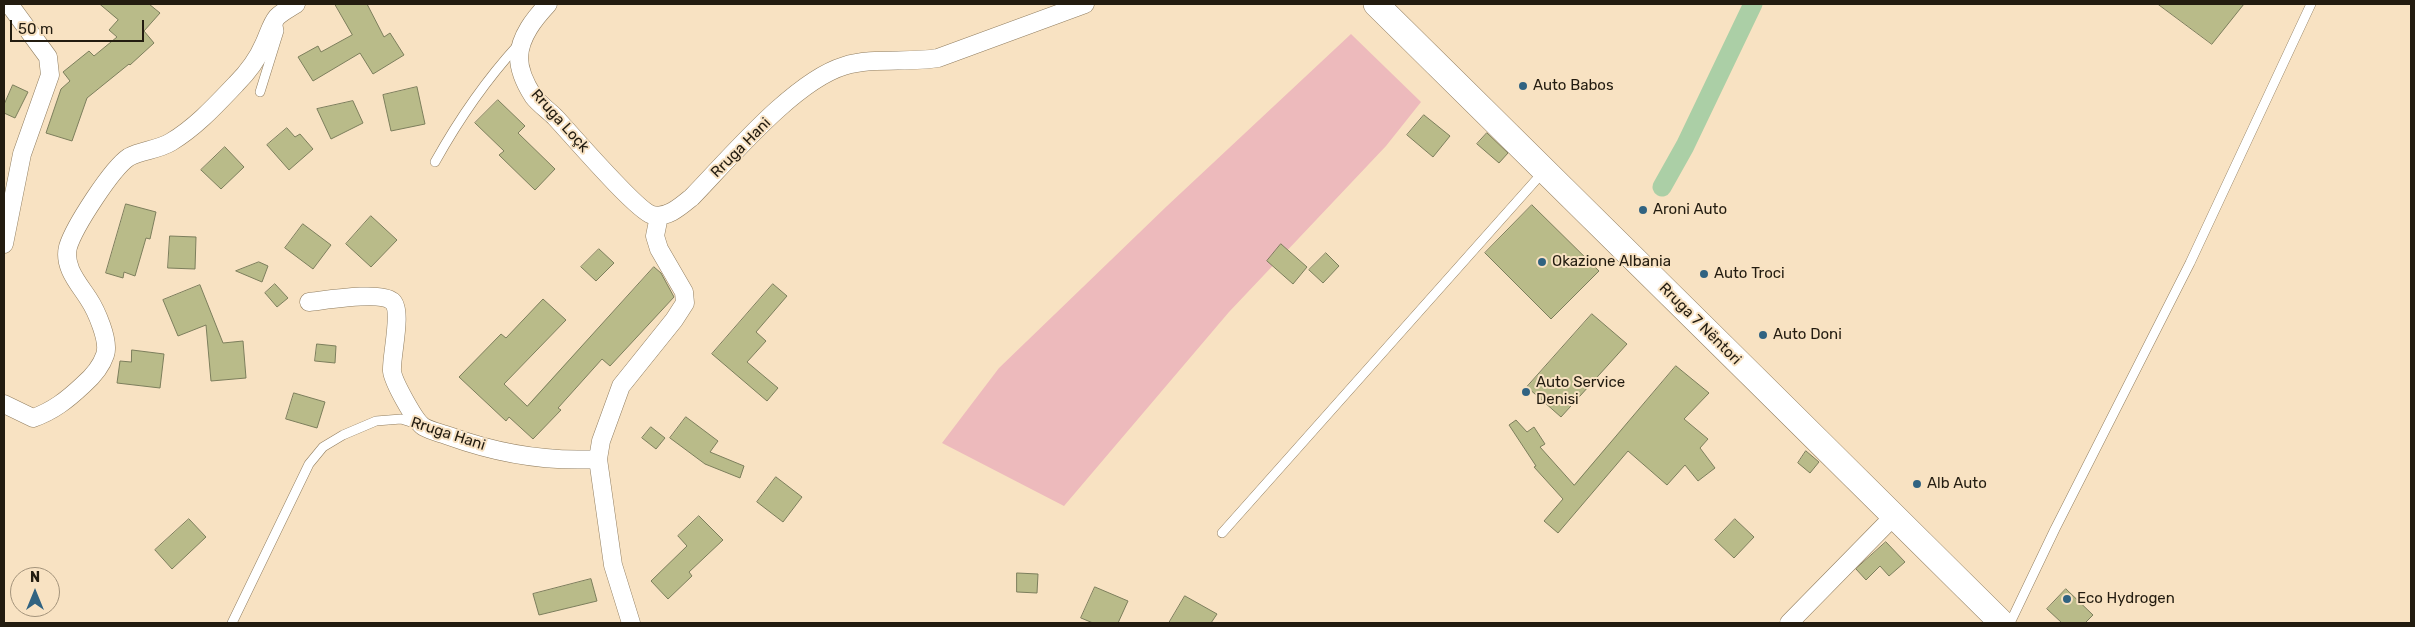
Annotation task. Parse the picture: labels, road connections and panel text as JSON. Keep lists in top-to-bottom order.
{
  "streets": {
    "main road": ["Rruga 7 Nëntori"],
    "street": ["Rruga Loçk", "Rruga Hani"]
  },
  "crossings": [
    ["Rruga Loçk", "Rruga Hani"]
  ],
  "places": [
    "Auto Babos",
    "Aroni Auto",
    "Okazione Albania",
    "Auto Troci",
    "Auto Doni",
    "Auto Service Denisi",
    "Alb Auto",
    "Eco Hydrogen"
  ],
  "scale_bar": "50 m",
  "north": "top"
}
